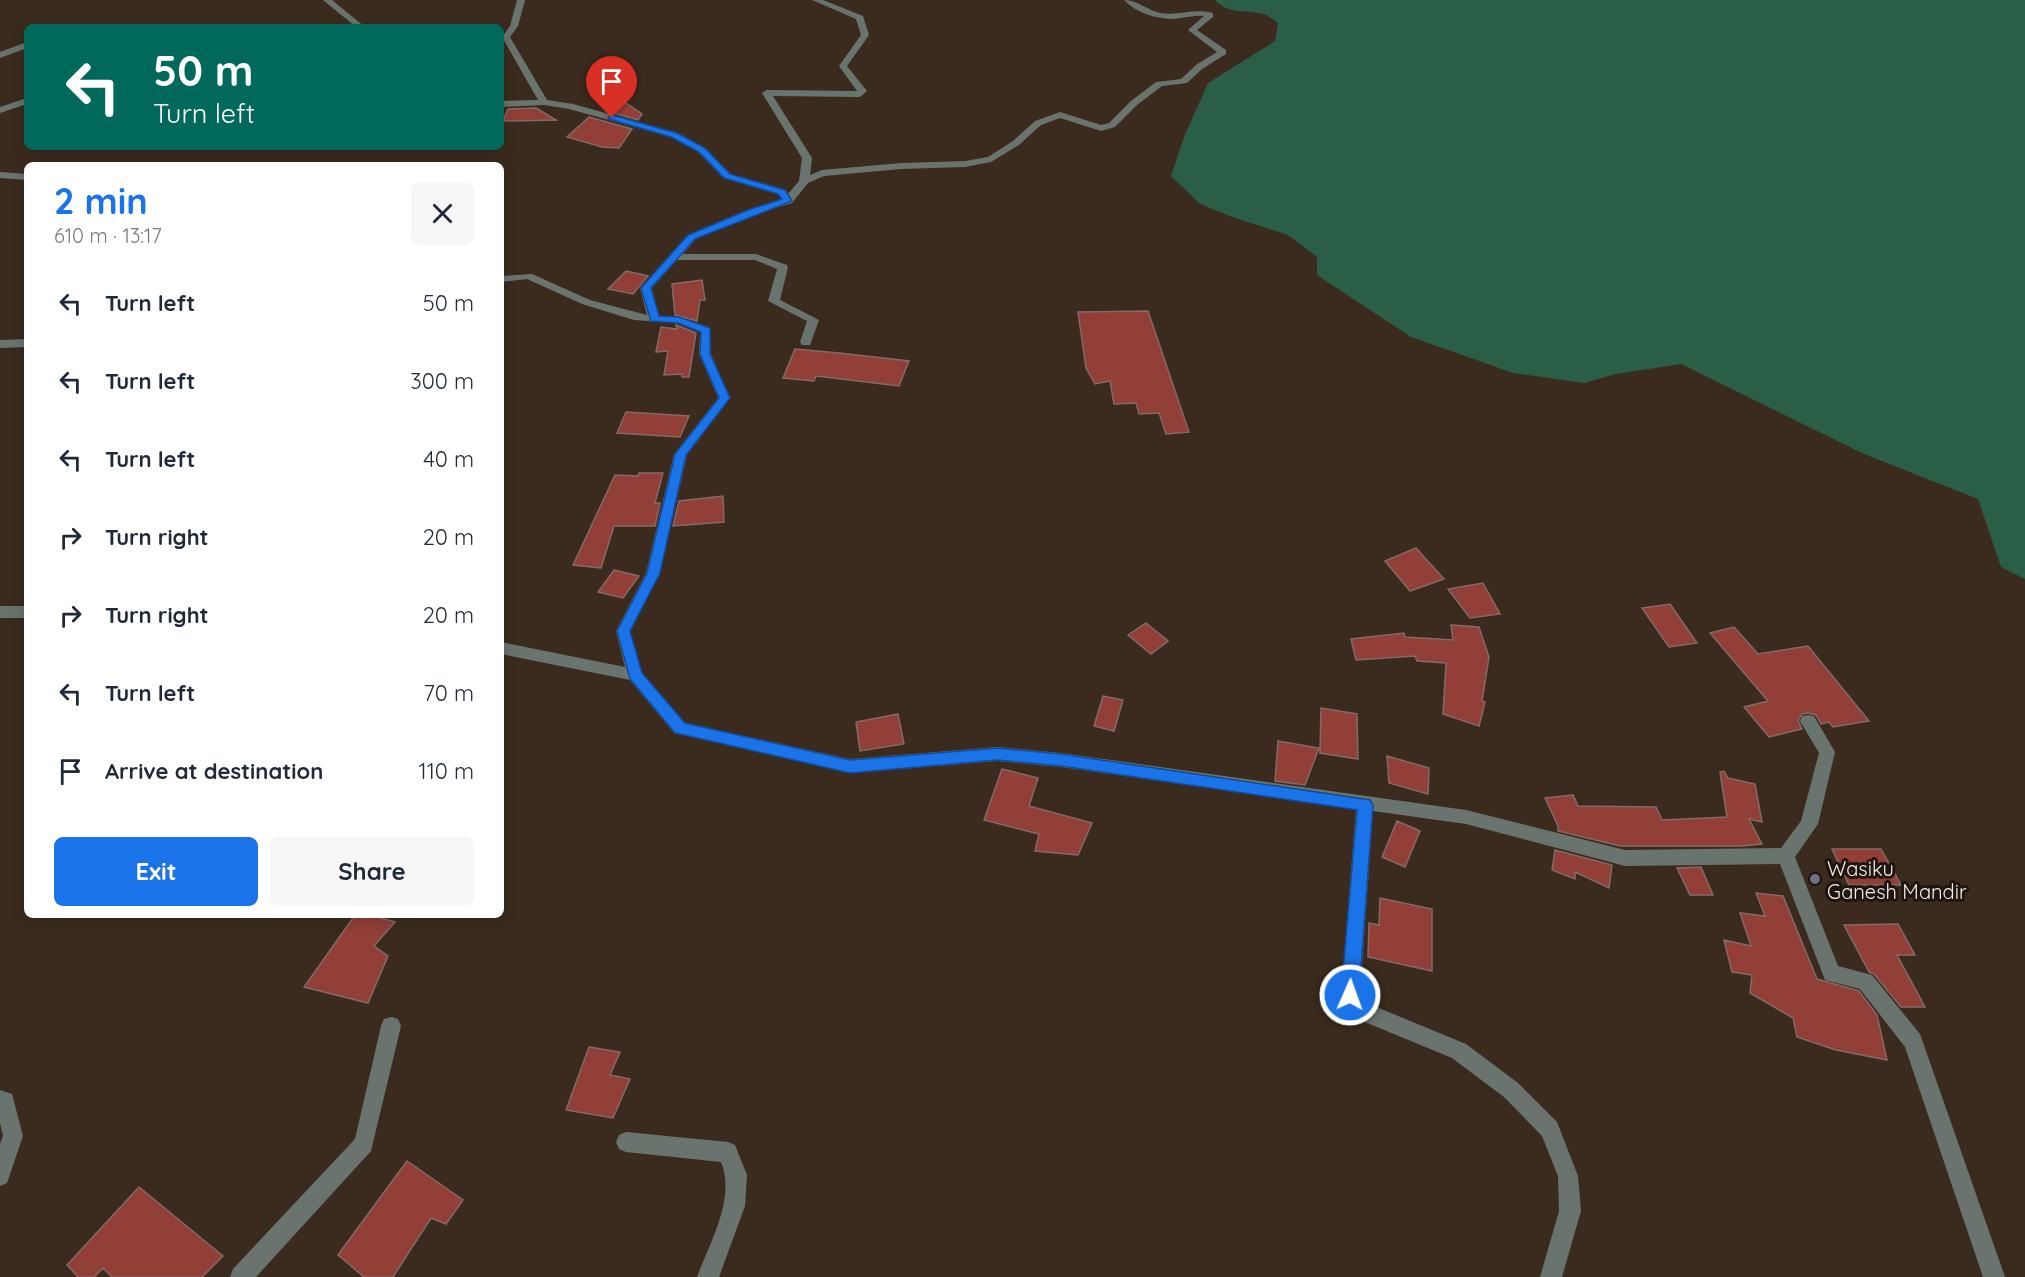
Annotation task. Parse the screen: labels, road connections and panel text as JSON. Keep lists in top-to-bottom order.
{
  "places": ["Wasiku Ganesh Mandir"],
  "page": {
    "turn": ["50 m", "Turn left"],
    "heading": ["2 min", "610 m · 13:17"],
    "list": [
      {
        "name": "Turn left",
        "value": "50 m"
      },
      {
        "name": "Turn left",
        "value": "300 m"
      },
      {
        "name": "Turn left",
        "value": "40 m"
      },
      {
        "name": "Turn right",
        "value": "20 m"
      },
      {
        "name": "Turn right",
        "value": "20 m"
      },
      {
        "name": "Turn left",
        "value": "70 m"
      },
      {
        "name": "Arrive at destination",
        "value": "110 m"
      }
    ],
    "buttons": ["Exit", "Share"]
  }
}
